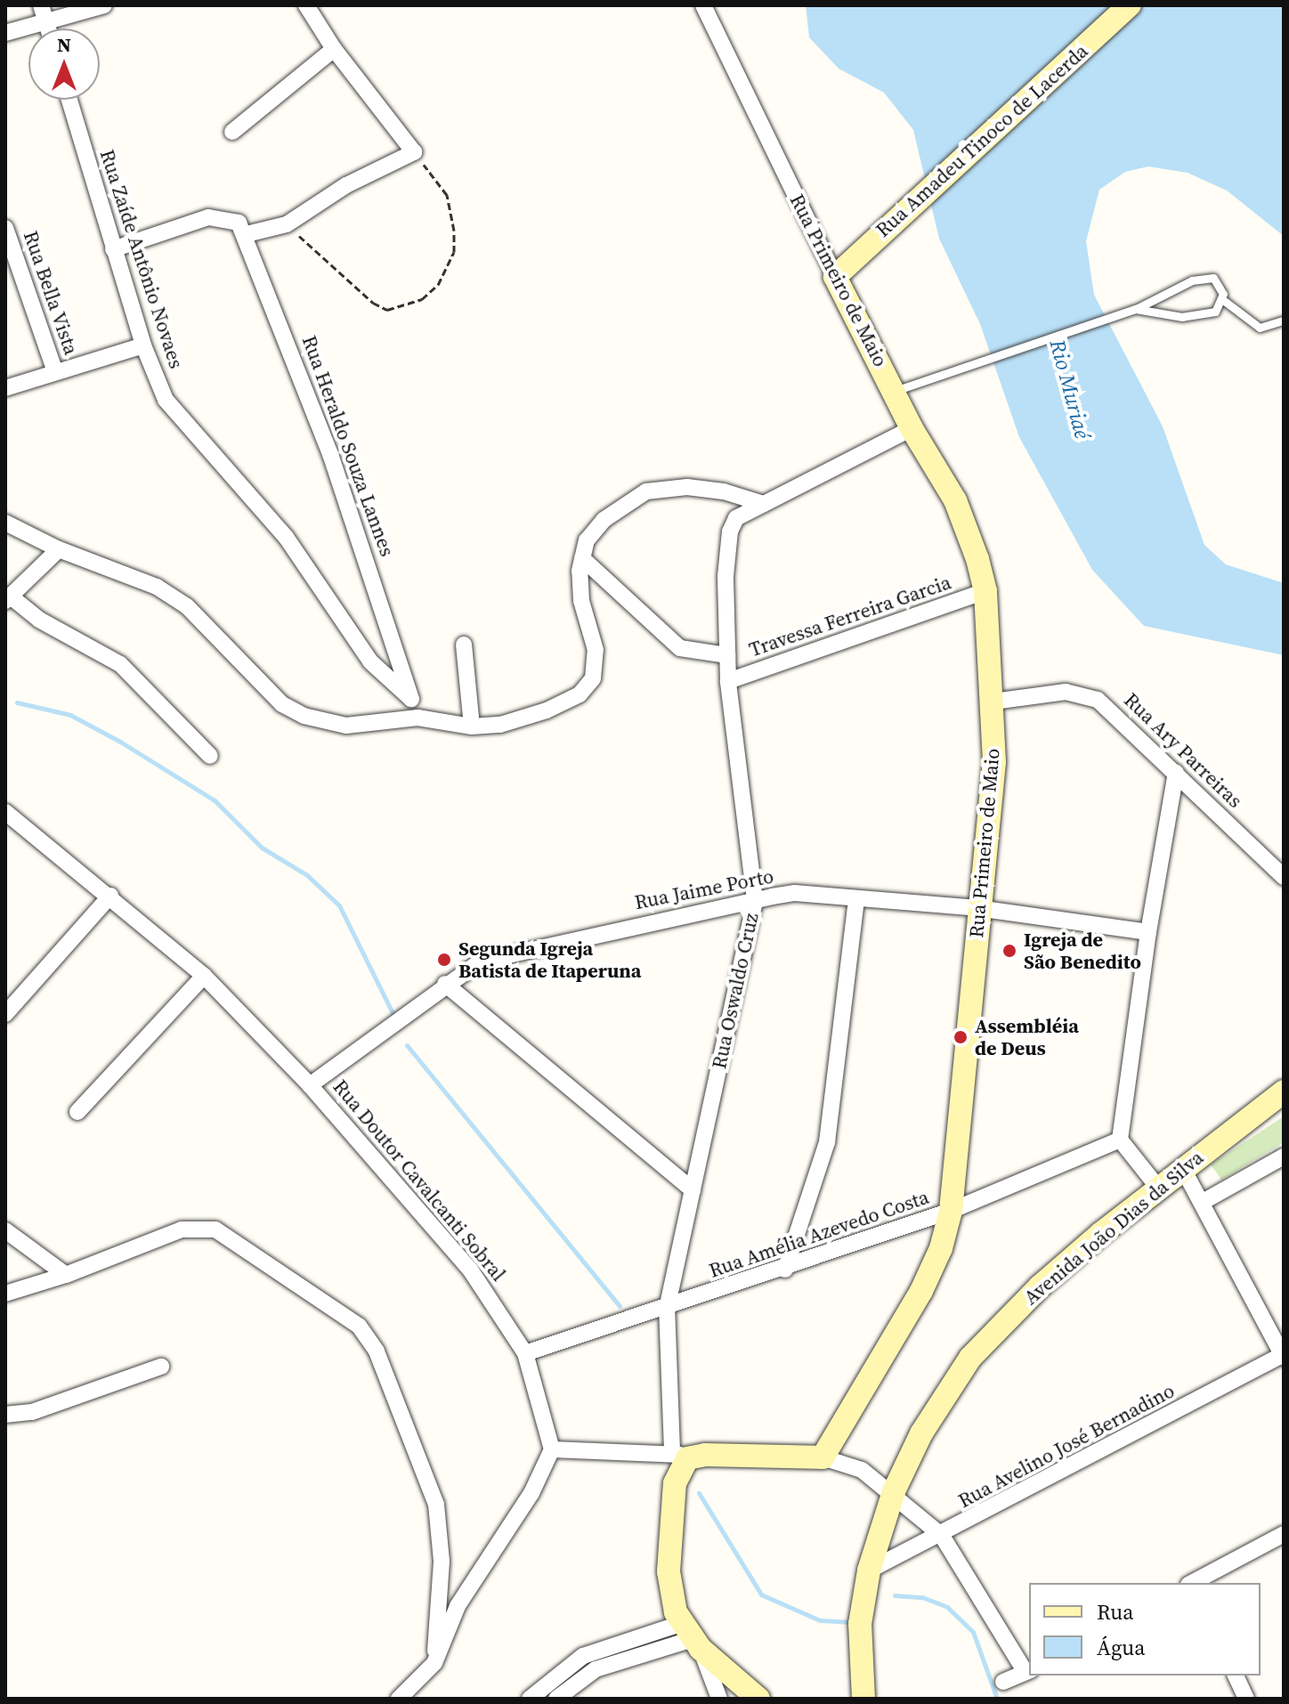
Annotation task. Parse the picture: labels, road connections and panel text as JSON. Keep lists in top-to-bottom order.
{
  "streets": {
    "main road": [
      "Rua Amadeu Tinoco de Lacerda",
      "Rua Primeiro de Maio",
      "Rua Oswaldo Cruz",
      "Avenida João Dias da Silva"
    ],
    "street": [
      "Rua Zaíde Antônio Novaes",
      "Rua Bella Vista",
      "Rua Heraldo Souza Lannes",
      "Travessa Ferreira Garcia",
      "Rua Ary Parreiras",
      "Rua Jaime Porto",
      "Rua Doutor Cavalcanti Sobral",
      "Rua Amélia Azevedo Costa",
      "Rua Avelino José Bernadino"
    ]
  },
  "crossings": [
    ["Rua Amadeu Tinoco de Lacerda", "Rua Primeiro de Maio"],
    ["Rua Zaíde Antônio Novaes", "Rua Heraldo Souza Lannes"],
    ["Rua Primeiro de Maio", "Travessa Ferreira Garcia"],
    ["Rua Primeiro de Maio", "Rua Ary Parreiras"],
    ["Rua Primeiro de Maio", "Rua Jaime Porto"],
    ["Rua Primeiro de Maio", "Rua Oswaldo Cruz"],
    ["Rua Primeiro de Maio", "Rua Amélia Azevedo Costa"],
    ["Travessa Ferreira Garcia", "Rua Oswaldo Cruz"],
    ["Rua Jaime Porto", "Rua Oswaldo Cruz"],
    ["Rua Jaime Porto", "Rua Doutor Cavalcanti Sobral"],
    ["Rua Oswaldo Cruz", "Rua Amélia Azevedo Costa"],
    ["Rua Doutor Cavalcanti Sobral", "Rua Amélia Azevedo Costa"],
    ["Avenida João Dias da Silva", "Rua Avelino José Bernadino"]
  ],
  "water": ["Rio Muriaé"],
  "places": ["Igreja de São Benedito", "Segunda Igreja Batista de Itaperuna", "Assembléia de Deus"],
  "legend": ["Rua", "Água"],
  "north": "top"
}
